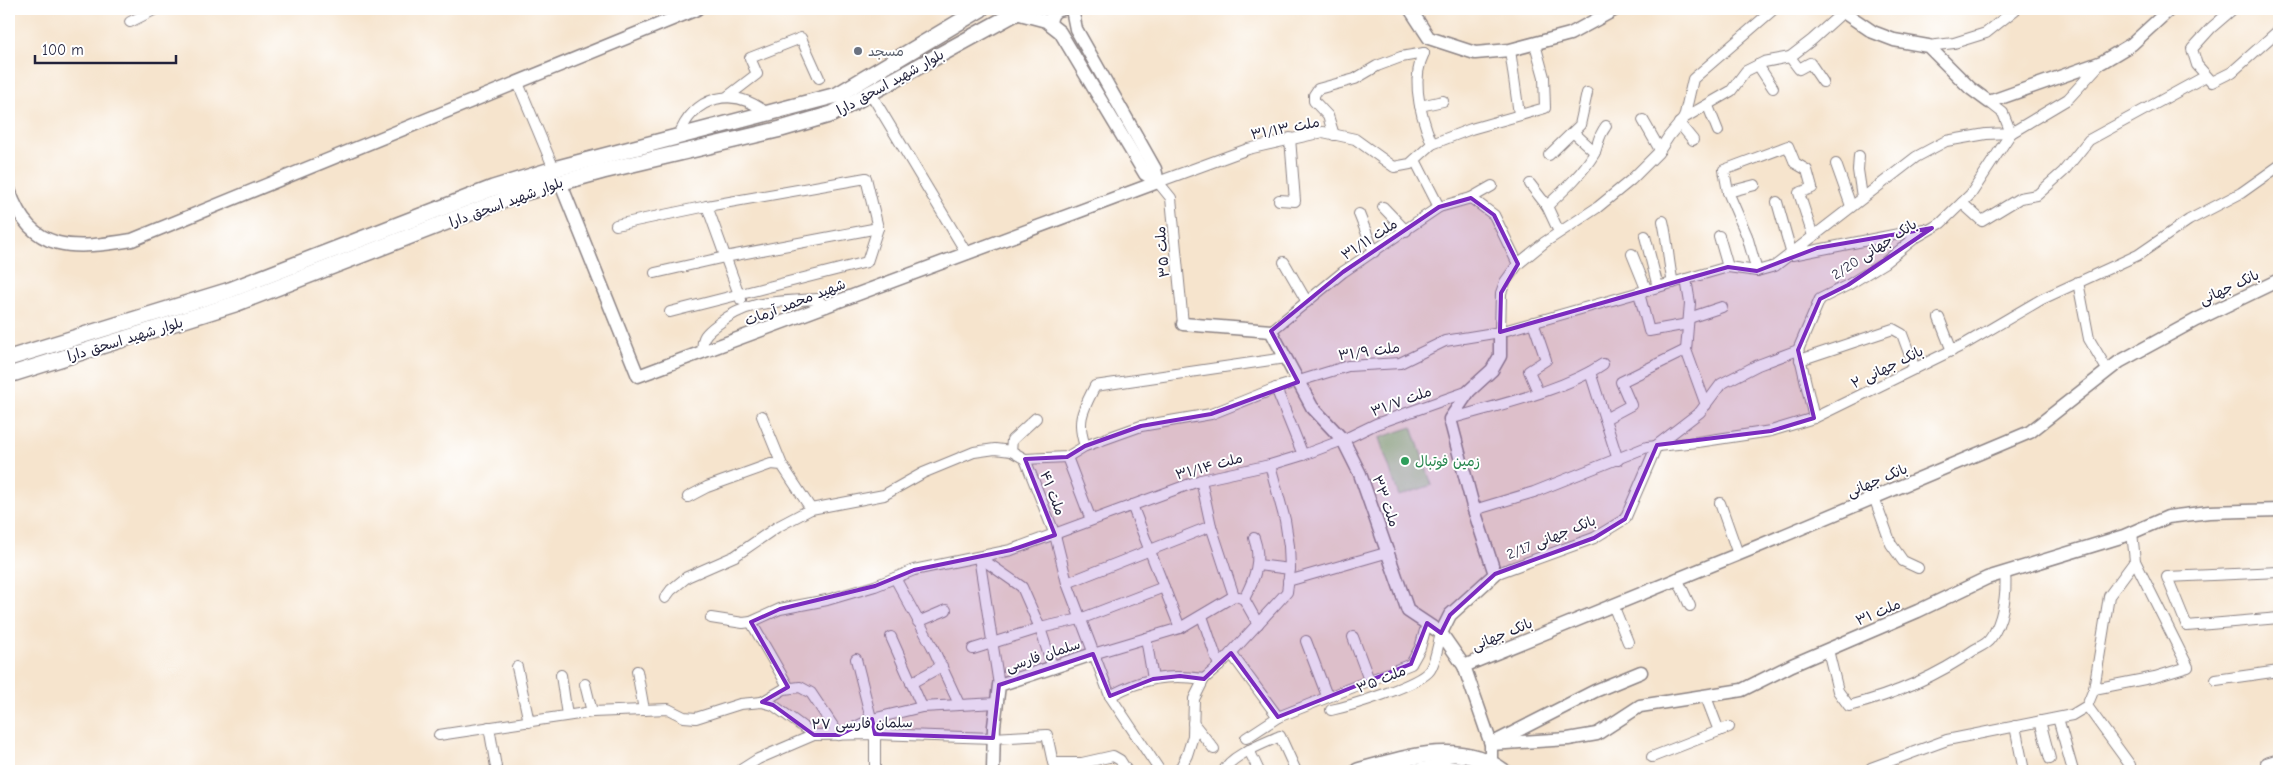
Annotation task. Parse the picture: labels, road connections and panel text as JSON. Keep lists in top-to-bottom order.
{
  "streets": {
    "main road": ["بلوار شهید اسحق دارا"],
    "street": [
      "ملت ۳۱/۱۳",
      "ملت ۳۱/۱۱",
      "بانک جهانی 2/20",
      "ملت ۳۵",
      "بانک جهانی",
      "شهید محمد آرمات",
      "ملت ۳۱/۹",
      "بانک جهانی ۲",
      "ملت ۳۱/۷",
      "ملت ۳۱/۱۴",
      "ملت ۴۱",
      "ملت ۳۳",
      "بانک جهانی 2/17",
      "ملت ۳۱",
      "سلمان فارسی",
      "سلمان فارسی ۲۷"
    ]
  },
  "crossings": [
    ["بلوار شهید اسحق دارا", "شهید محمد آرمات"],
    ["ملت ۳۱/۱۳", "ملت ۳۵"],
    ["ملت ۳۱/۱۳", "شهید محمد آرمات"],
    ["ملت ۳۱/۱۱", "ملت ۳۳"],
    ["ملت ۳۵", "شهید محمد آرمات"],
    ["ملت ۳۵", "ملت ۳۳"],
    ["بانک جهانی", "ملت ۳۳"],
    ["ملت ۳۱/۹", "ملت ۴۱"],
    ["ملت ۳۱/۹", "ملت ۳۳"],
    ["بانک جهانی ۲", "بانک جهانی 2/17"],
    ["ملت ۳۱/۷", "ملت ۳۱/۱۴"],
    ["ملت ۳۱/۷", "ملت ۳۳"],
    ["ملت ۳۱/۱۴", "ملت ۴۱"],
    ["ملت ۳۱/۱۴", "ملت ۳۳"],
    ["ملت ۴۱", "سلمان فارسی"],
    ["ملت ۳۳", "ملت ۳۱"],
    ["سلمان فارسی", "سلمان فارسی ۲۷"]
  ],
  "places": ["مسجد", "زمین فوتبال"],
  "scale_bar": "100 m"
}
